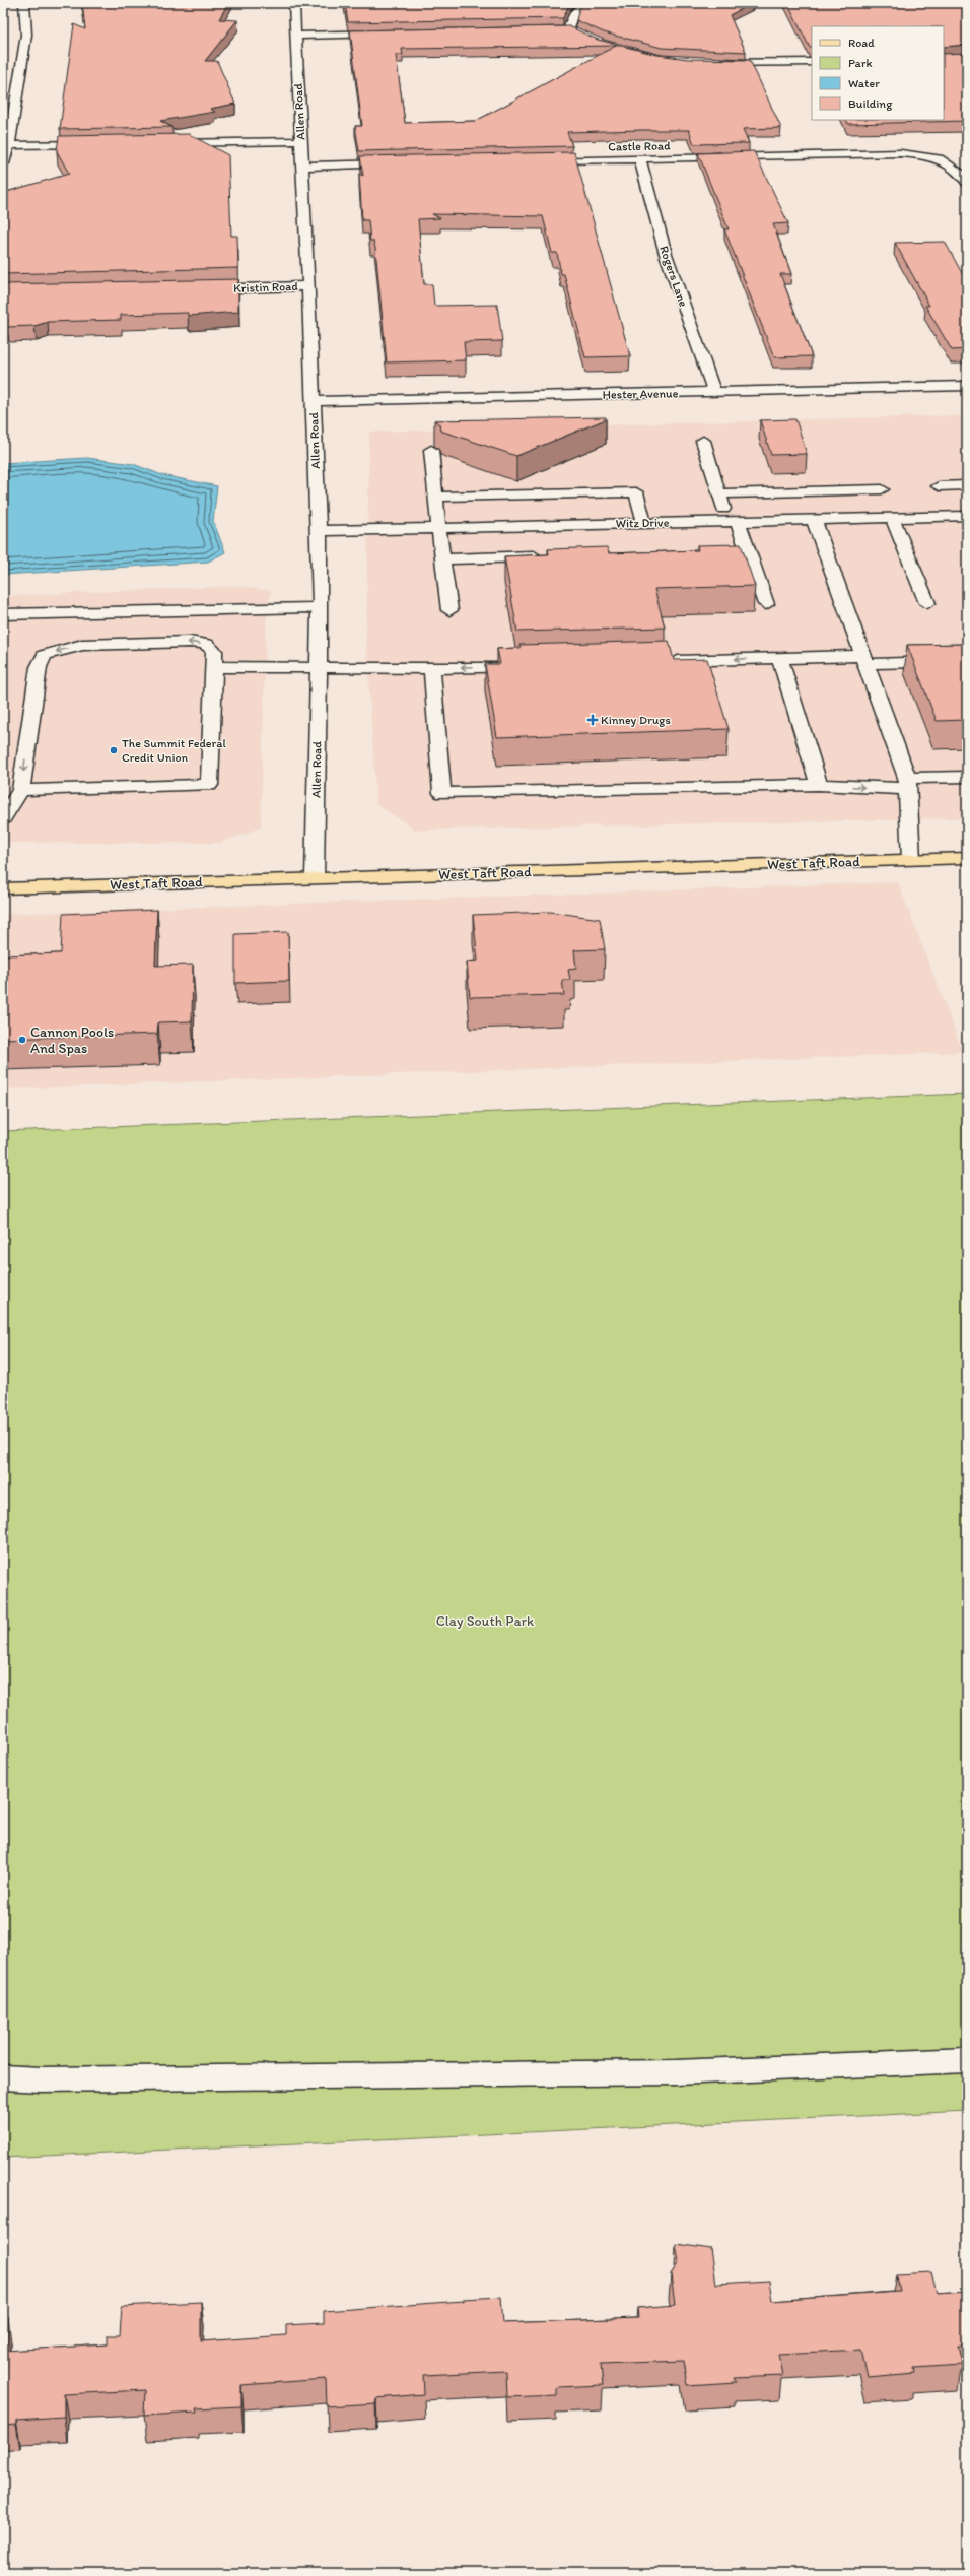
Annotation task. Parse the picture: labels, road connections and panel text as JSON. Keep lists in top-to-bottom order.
{
  "streets": {
    "main road": ["West Taft Road"],
    "street": [
      "Allen Road",
      "Castle Road",
      "Rogers Lane",
      "Kristin Road",
      "Hester Avenue",
      "Witz Drive"
    ]
  },
  "crossings": [
    ["Allen Road", "Kristin Road"],
    ["Allen Road", "Hester Avenue"],
    ["Allen Road", "Witz Drive"],
    ["Allen Road", "West Taft Road"],
    ["Castle Road", "Rogers Lane"],
    ["Rogers Lane", "Hester Avenue"]
  ],
  "parks": ["Clay South Park"],
  "places": {
    "health": ["Kinney Drugs"],
    "other": ["The Summit Federal Credit Union", "Cannon Pools And Spas"]
  },
  "legend": [
    "Road",
    "Park",
    "Water",
    "Building"
  ]
}
